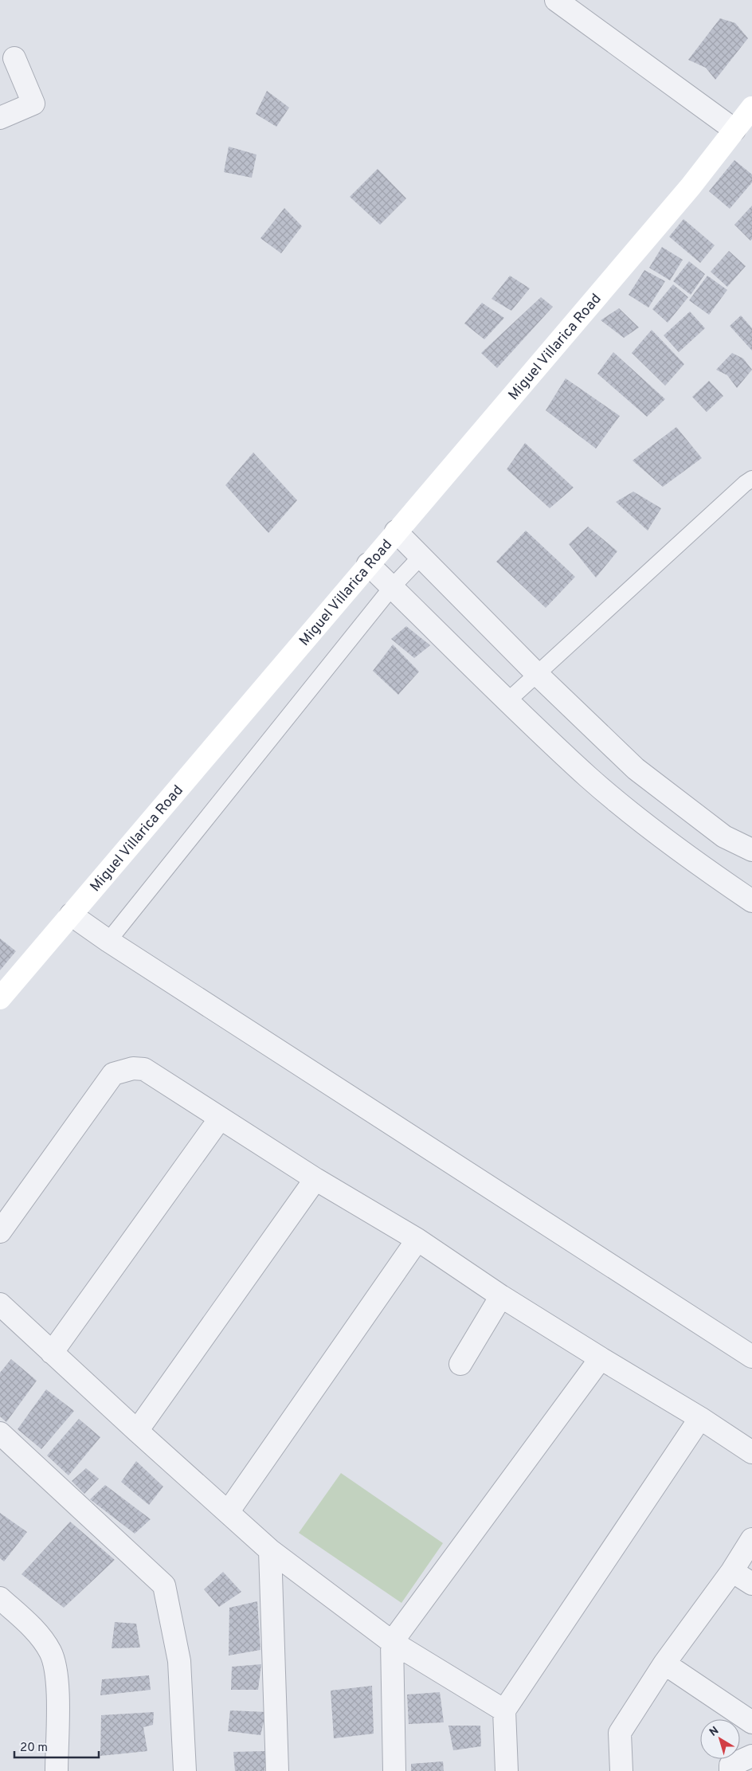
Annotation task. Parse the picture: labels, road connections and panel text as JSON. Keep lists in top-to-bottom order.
{
  "streets": {
    "main road": ["Miguel Villarica Road"]
  },
  "scale_bar": "20 m",
  "north": "top left"
}
